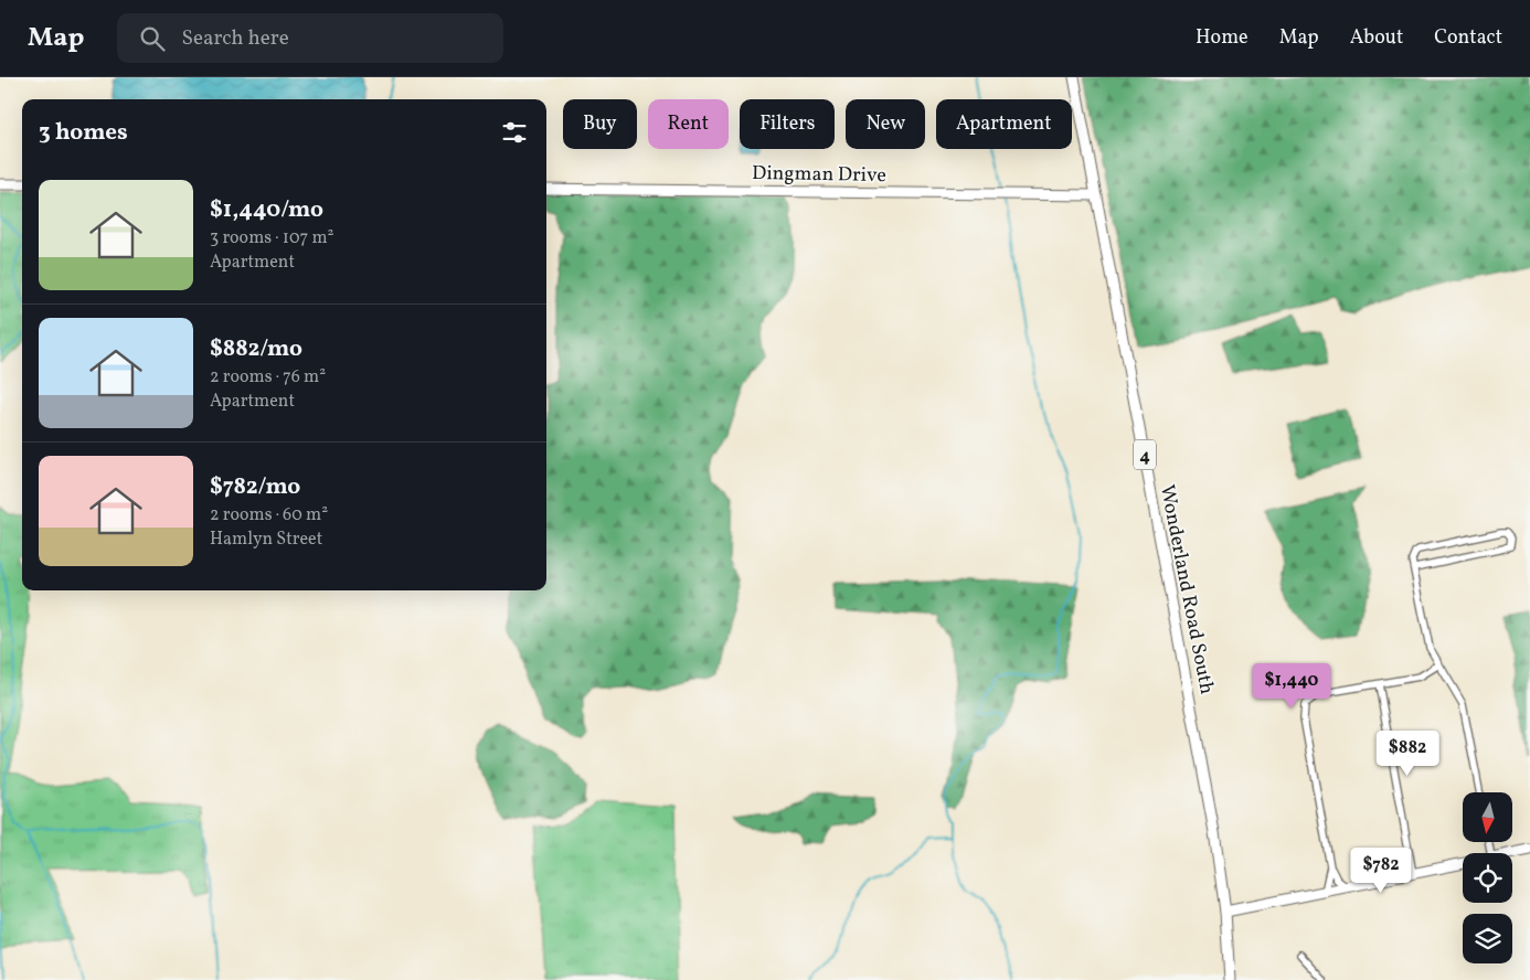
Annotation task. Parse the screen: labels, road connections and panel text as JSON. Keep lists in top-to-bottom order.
{
  "streets": {
    "main road": ["Dingman Drive", "4", "Wonderland Road South"]
  },
  "crossings": [
    ["Dingman Drive", "Wonderland Road South"]
  ],
  "north": "bottom",
  "page": {
    "header": "Map",
    "search": "Search here",
    "nav": [
      "Home",
      "Map",
      "About",
      "Contact"
    ],
    "chip": [
      "Buy",
      "Rent",
      "Filters",
      "New",
      "Apartment"
    ],
    "heading": "3 homes",
    "list": [
      {
        "name": "$1,440/mo",
        "note": "3 rooms · 107 m² · Apartment"
      },
      {
        "name": "$882/mo",
        "note": "2 rooms · 76 m² · Apartment"
      },
      {
        "name": "$782/mo",
        "note": "2 rooms · 60 m² · Hamlyn Street"
      }
    ],
    "price": ["$1,440", "$882", "$782"]
  }
}
